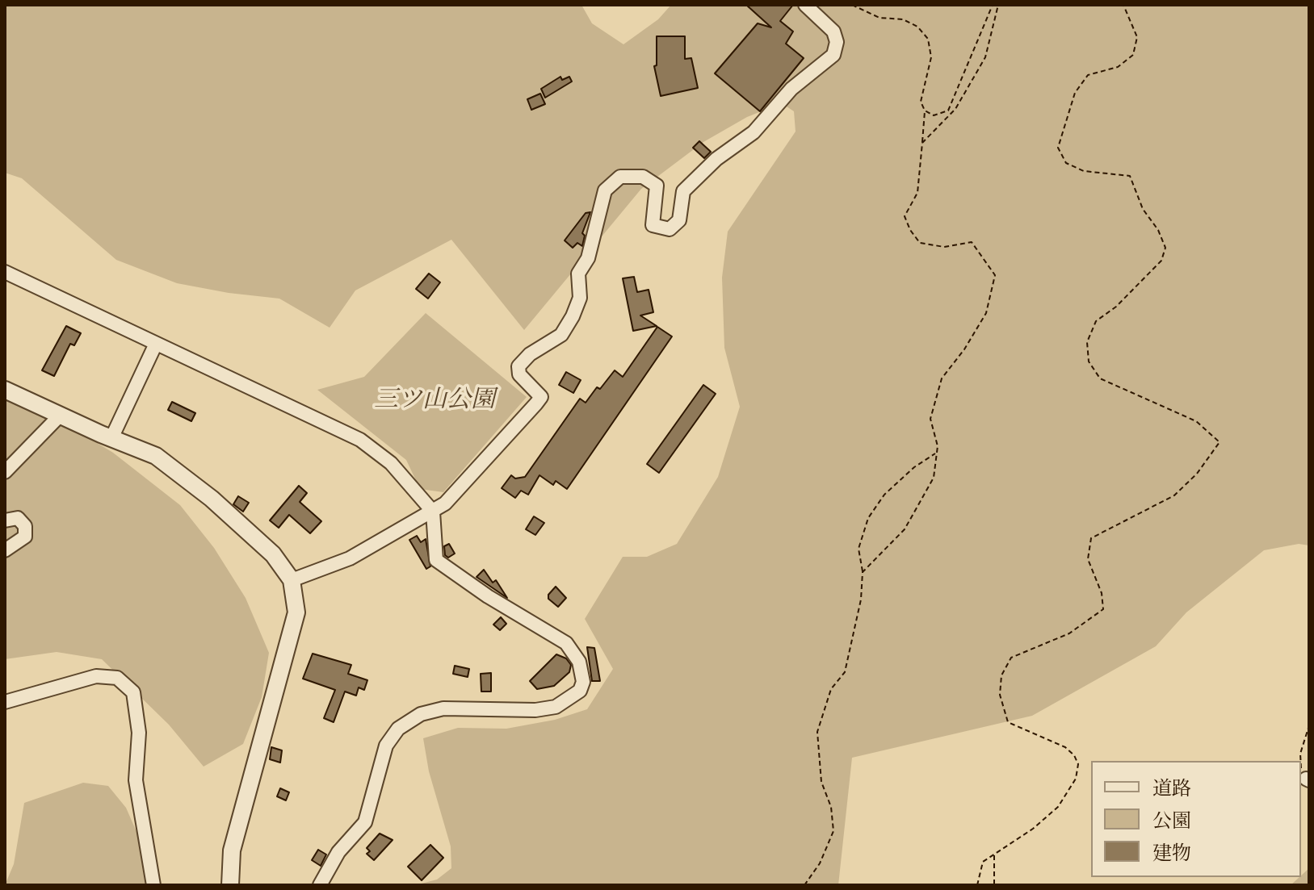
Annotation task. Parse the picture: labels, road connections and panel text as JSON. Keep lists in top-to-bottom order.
{
  "parks": ["三ツ山公園"],
  "legend": ["道路", "公園", "建物"]
}
